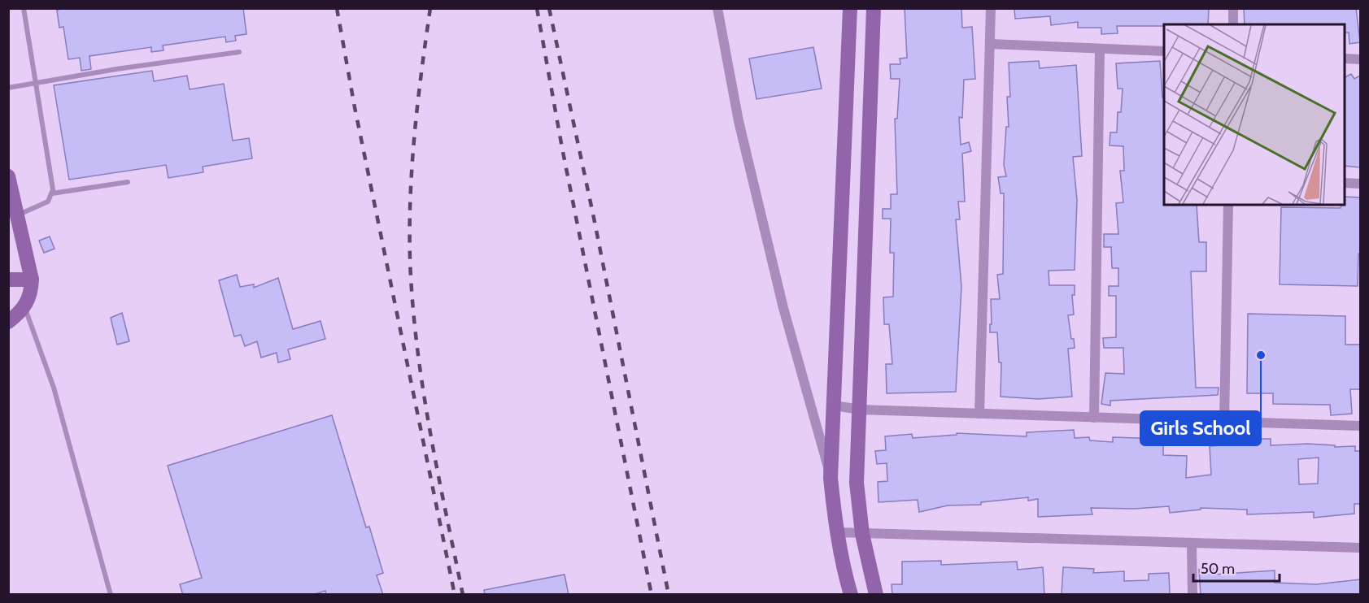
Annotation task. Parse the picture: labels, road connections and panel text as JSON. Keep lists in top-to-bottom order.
{
  "places": ["Girls School"],
  "scale_bar": "50 m"
}
